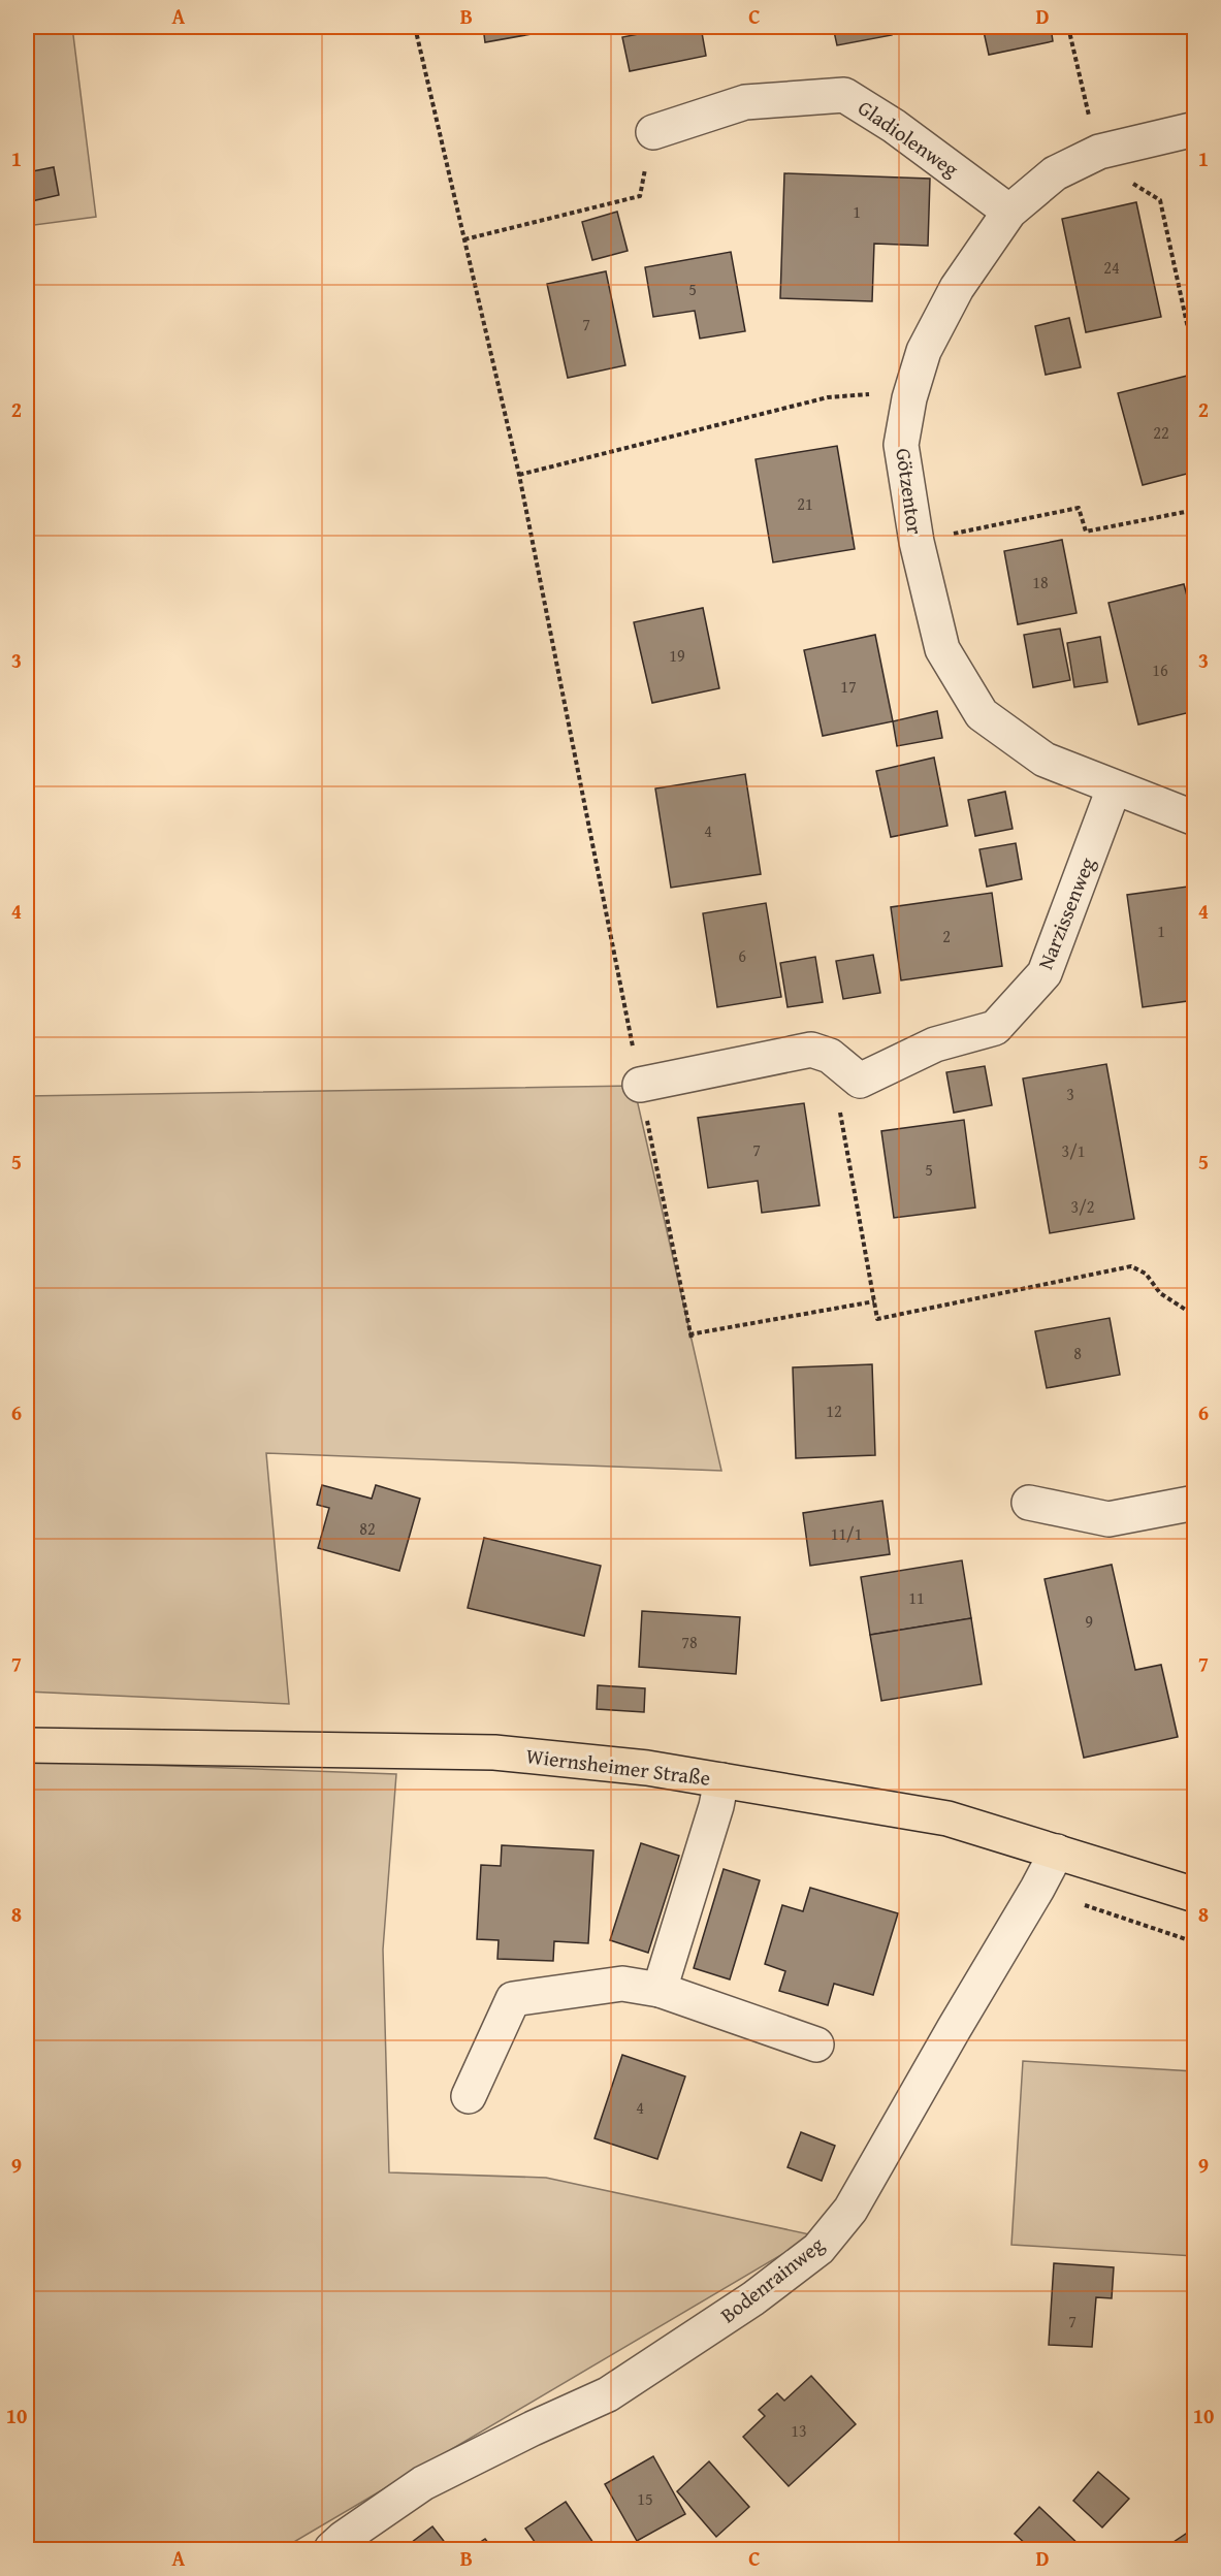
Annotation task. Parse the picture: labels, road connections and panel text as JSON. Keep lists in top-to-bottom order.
{
  "streets": {
    "main road": ["Wiernsheimer Straße"],
    "street": [
      "Gladiolenweg",
      "Götzentor",
      "Narzissenweg",
      "Bodenrainweg"
    ]
  },
  "crossings": [
    ["Gladiolenweg", "Götzentor"],
    ["Götzentor", "Narzissenweg"],
    ["Wiernsheimer Straße", "Bodenrainweg"]
  ],
  "house_numbers": [
    "1",
    "24",
    "5",
    "7",
    "22",
    "21",
    "18",
    "19",
    "16",
    "17",
    "4",
    "1",
    "2",
    "6",
    "3",
    "7",
    "3/1",
    "5",
    "3/2",
    "8",
    "12",
    "82",
    "11/1",
    "11",
    "9",
    "78",
    "4",
    "7",
    "13",
    "15"
  ],
  "grid": {
    "columns": [
      "A",
      "B",
      "C",
      "D"
    ],
    "rows": [
      "1",
      "2",
      "3",
      "4",
      "5",
      "6",
      "7",
      "8",
      "9",
      "10"
    ]
  }
}
